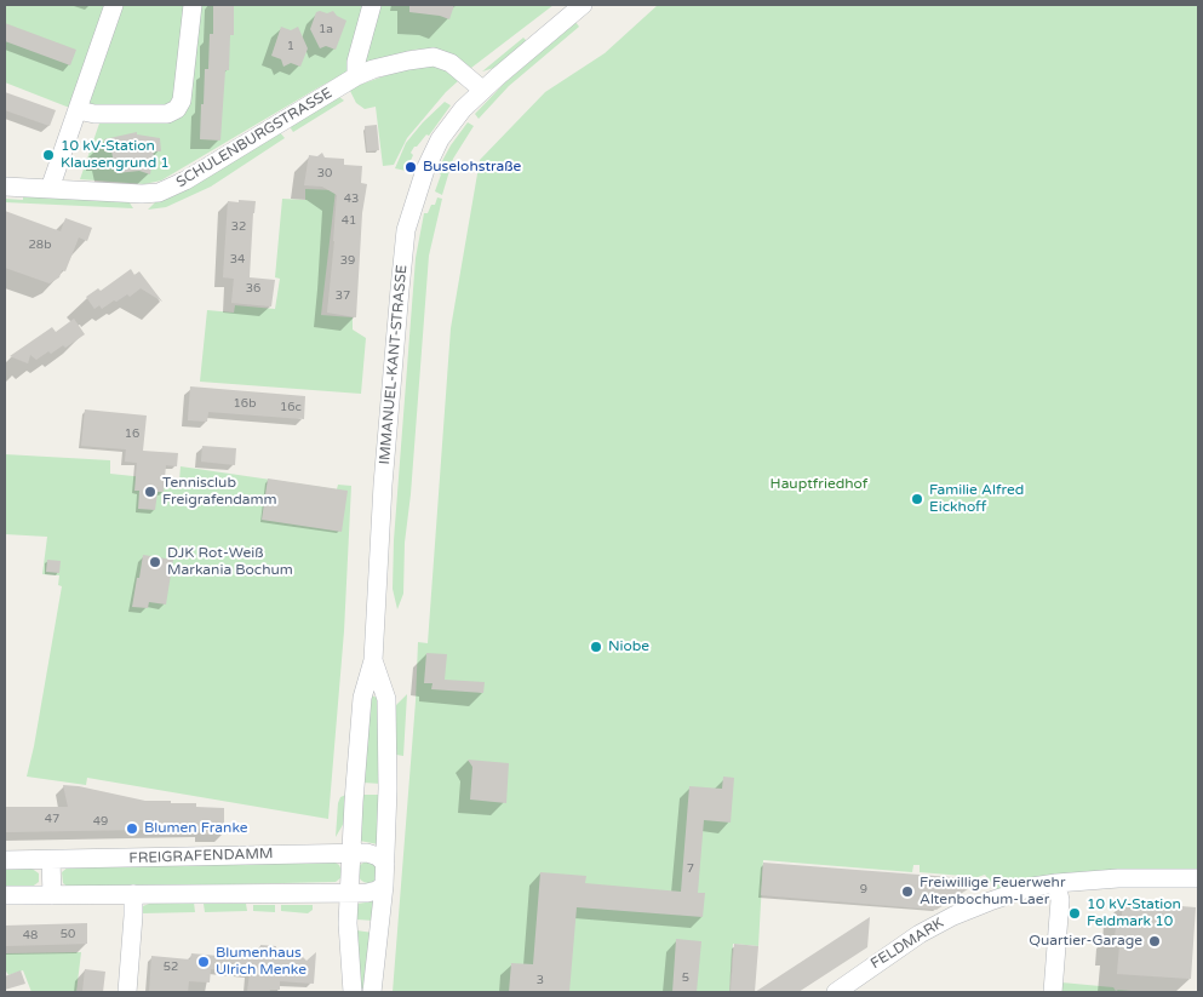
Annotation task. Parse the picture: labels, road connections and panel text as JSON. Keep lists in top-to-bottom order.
{
  "streets": {
    "street": [
      "SCHULENBURGSTRASSE",
      "IMMANUEL-KANT-STRASSE",
      "FREIGRAFENDAMM",
      "FELDMARK"
    ]
  },
  "crossings": [
    ["SCHULENBURGSTRASSE", "IMMANUEL-KANT-STRASSE"],
    ["IMMANUEL-KANT-STRASSE", "FREIGRAFENDAMM"]
  ],
  "parks": ["Hauptfriedhof"],
  "places": [
    "10 kV-Station Klausengrund 1",
    "Buselohstraße",
    "Tennisclub Freigrafendamm",
    "Familie Alfred Eickhoff",
    "DJK Rot-Weiß Markania Bochum",
    "Niobe",
    "Blumen Franke",
    "Freiwillige Feuerwehr Altenbochum-Laer",
    "10 kV-Station Feldmark 10",
    "Quartier-Garage",
    "Blumenhaus Ulrich Menke"
  ],
  "house_numbers": [
    "1a",
    "1",
    "30",
    "43",
    "41",
    "32",
    "28b",
    "34",
    "39",
    "36",
    "37",
    "16b",
    "16c",
    "16",
    "47",
    "49",
    "7",
    "9",
    "50",
    "48",
    "52",
    "5",
    "3"
  ]
}
